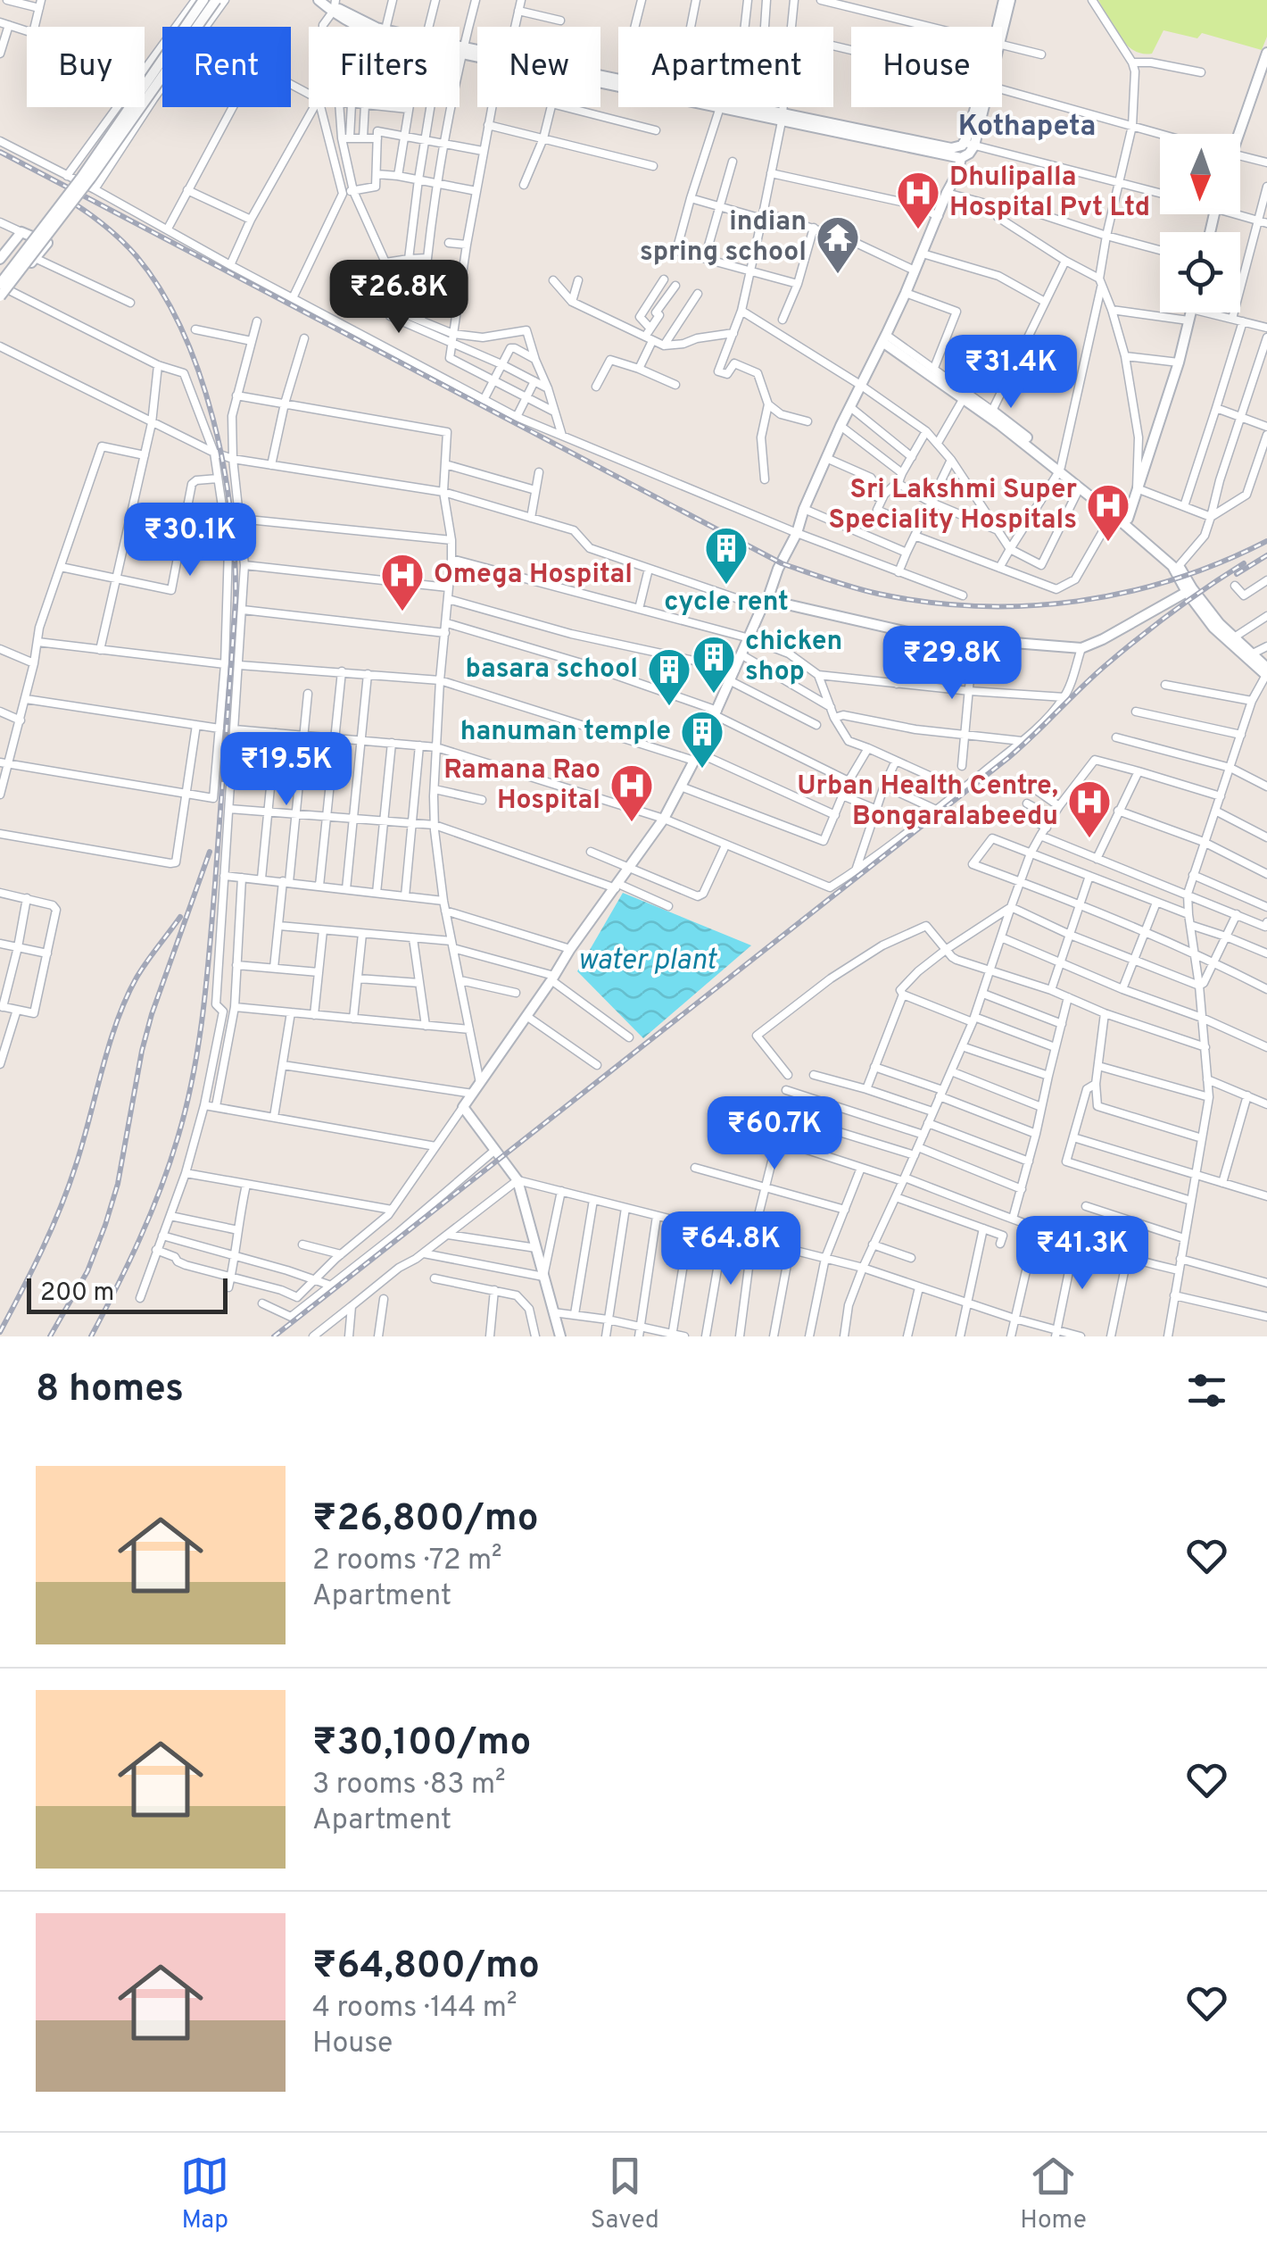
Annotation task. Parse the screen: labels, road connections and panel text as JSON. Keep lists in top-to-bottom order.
{
  "districts": ["Kothapeta"],
  "water": ["water plant"],
  "places": {
    "hospital": [
      "Dhulipalla Hospital Pvt Ltd",
      "Sri Lakshmi Super Speciality Hospitals",
      "Omega Hospital",
      "Ramana Rao Hospital",
      "Urban Health Centre, Bongaralabeedu"
    ],
    "temple": ["indian spring school"],
    "building": [
      "cycle rent",
      "chicken shop",
      "basara school",
      "hanuman temple"
    ]
  },
  "scale_bar": "200 m",
  "north": "bottom",
  "page": {
    "chip": [
      "Buy",
      "Rent",
      "Filters",
      "New",
      "Apartment",
      "House"
    ],
    "price": [
      "₹26.8K",
      "₹31.4K",
      "₹30.1K",
      "₹29.8K",
      "₹19.5K",
      "₹60.7K",
      "₹64.8K",
      "₹41.3K"
    ],
    "scale": "200 m",
    "heading": "8 homes",
    "list": [
      {
        "name": "₹26,800/mo",
        "note": "2 rooms · 72 m² · Apartment"
      },
      {
        "name": "₹30,100/mo",
        "note": "3 rooms · 83 m² · Apartment"
      },
      {
        "name": "₹64,800/mo",
        "note": "4 rooms · 144 m² · House"
      }
    ],
    "tabs": ["Map", "Saved", "Home"]
  }
}
